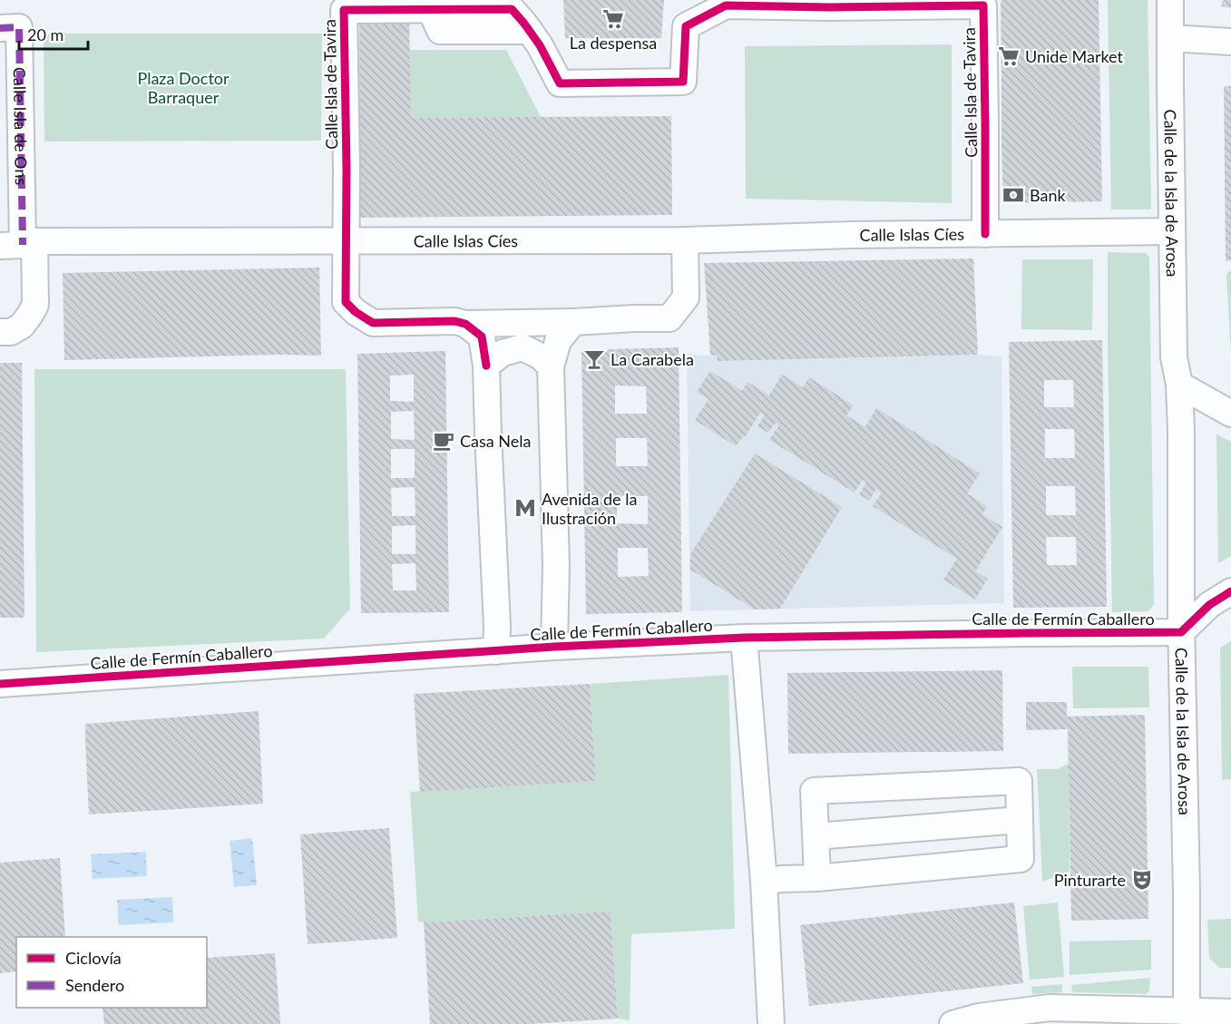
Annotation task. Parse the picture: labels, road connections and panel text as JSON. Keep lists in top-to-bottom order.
{
  "streets": {
    "street": [
      "Calle Isla de Tavira",
      "Calle Isla de Ons",
      "Calle de la Isla de Arosa",
      "Calle Islas Cíes",
      "Calle de Fermín Caballero"
    ]
  },
  "crossings": [
    ["Calle Isla de Tavira", "Calle Islas Cíes"],
    ["Calle Isla de Ons", "Calle Islas Cíes"],
    ["Calle de la Isla de Arosa", "Calle Islas Cíes"],
    ["Calle de la Isla de Arosa", "Calle de Fermín Caballero"]
  ],
  "parks": ["Plaza Doctor Barraquer"],
  "places": {
    "supermarket": ["La despensa", "Unide Market"],
    "bank": ["Bank"],
    "bar": ["La Carabela"],
    "cafe": ["Casa Nela"],
    "metro station": ["Avenida de la Ilustración"],
    "theatre": ["Pinturarte"]
  },
  "legend": ["Ciclovía", "Sendero"],
  "scale_bar": "20 m"
}
